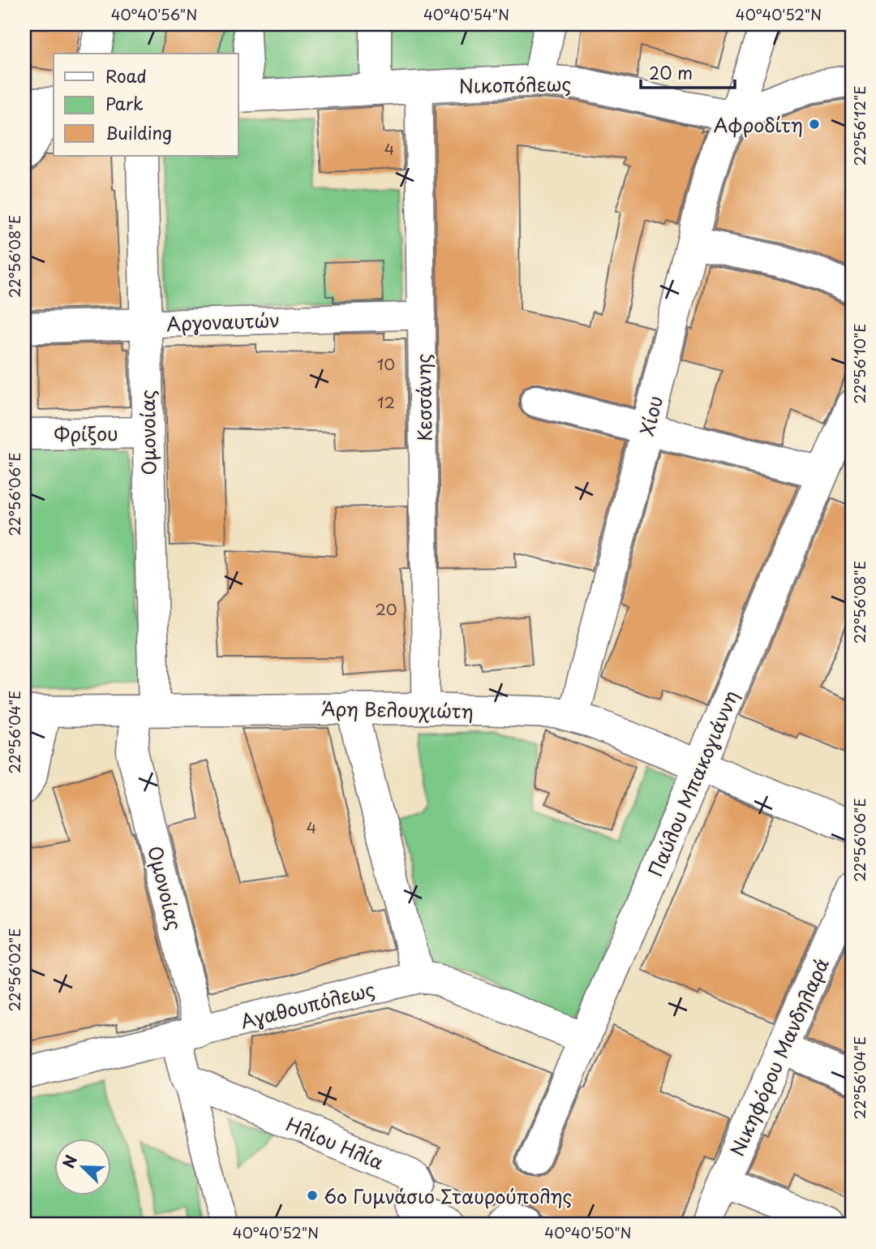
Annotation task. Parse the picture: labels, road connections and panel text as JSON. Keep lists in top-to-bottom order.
{
  "streets": {
    "street": [
      "Νικοπόλεως",
      "Αργοναυτών",
      "Κεσσάνης",
      "Χίου",
      "Ομονοίας",
      "Φρίξου",
      "Άρη Βελουχιώτη",
      "Παύλου Μπακογιάννη",
      "Αγαθουπόλεως",
      "Νικηφόρου Μανδηλαρά",
      "Ηλίου Ηλία"
    ]
  },
  "crossings": [
    ["Νικοπόλεως", "Κεσσάνης"],
    ["Νικοπόλεως", "Χίου"],
    ["Αργοναυτών", "Κεσσάνης"],
    ["Αργοναυτών", "Ομονοίας"],
    ["Κεσσάνης", "Άρη Βελουχιώτη"],
    ["Χίου", "Άρη Βελουχιώτη"],
    ["Ομονοίας", "Φρίξου"],
    ["Ομονοίας", "Άρη Βελουχιώτη"],
    ["Ομονοίας", "Αγαθουπόλεως"],
    ["Ομονοίας", "Ηλίου Ηλία"],
    ["Άρη Βελουχιώτη", "Παύλου Μπακογιάννη"],
    ["Παύλου Μπακογιάννη", "Αγαθουπόλεως"]
  ],
  "places": ["Αφροδίτη", "6ο Γυμνάσιο Σταυρούπολης"],
  "house_numbers": [
    "4",
    "10",
    "12",
    "20",
    "4"
  ],
  "legend": ["Road", "Park", "Building"],
  "scale_bar": "20 m",
  "north": "top left",
  "coordinates": [
    "40°40'56\"N",
    "40°40'54\"N",
    "40°40'52\"N",
    "22°56'12\"E",
    "22°56'08\"E",
    "22°56'10\"E",
    "22°56'06\"E",
    "22°56'04\"E",
    "22°56'02\"E",
    "40°40'50\"N"
  ]
}
